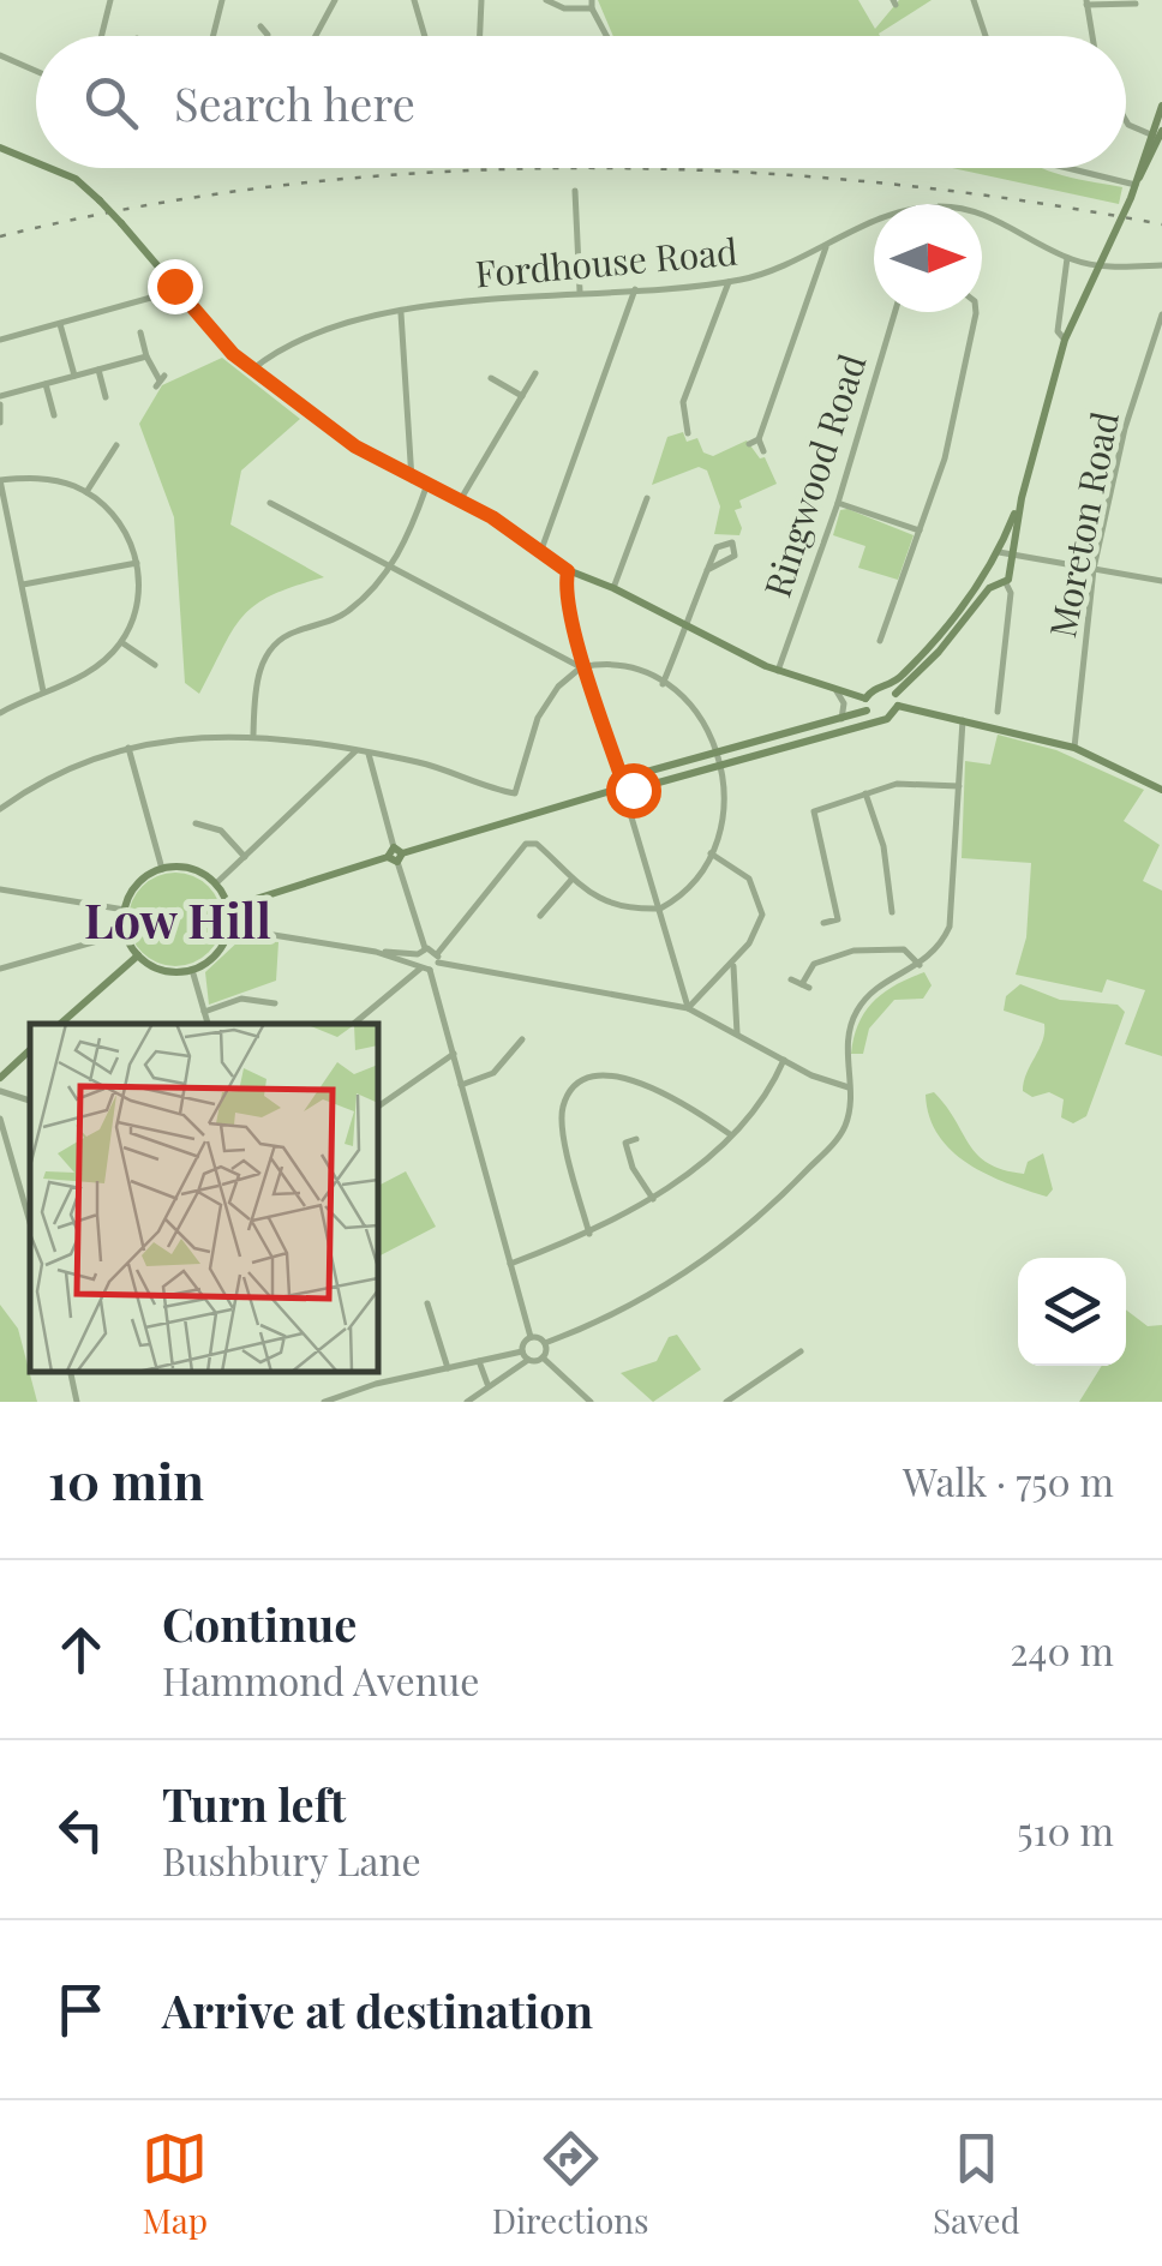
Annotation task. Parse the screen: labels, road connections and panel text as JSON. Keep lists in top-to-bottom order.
{
  "streets": {
    "street": ["Fordhouse Road", "Ringwood Road", "Moreton Road"]
  },
  "districts": ["Low Hill"],
  "north": "right",
  "page": {
    "search": "Search here",
    "heading": ["10 min", "Walk · 750 m"],
    "list": [
      ["Continue", "Hammond Avenue", "240 m"],
      ["Turn left", "Bushbury Lane", "510 m"],
      "Arrive at destination"
    ],
    "nav": ["Map", "Directions", "Saved"]
  }
}
